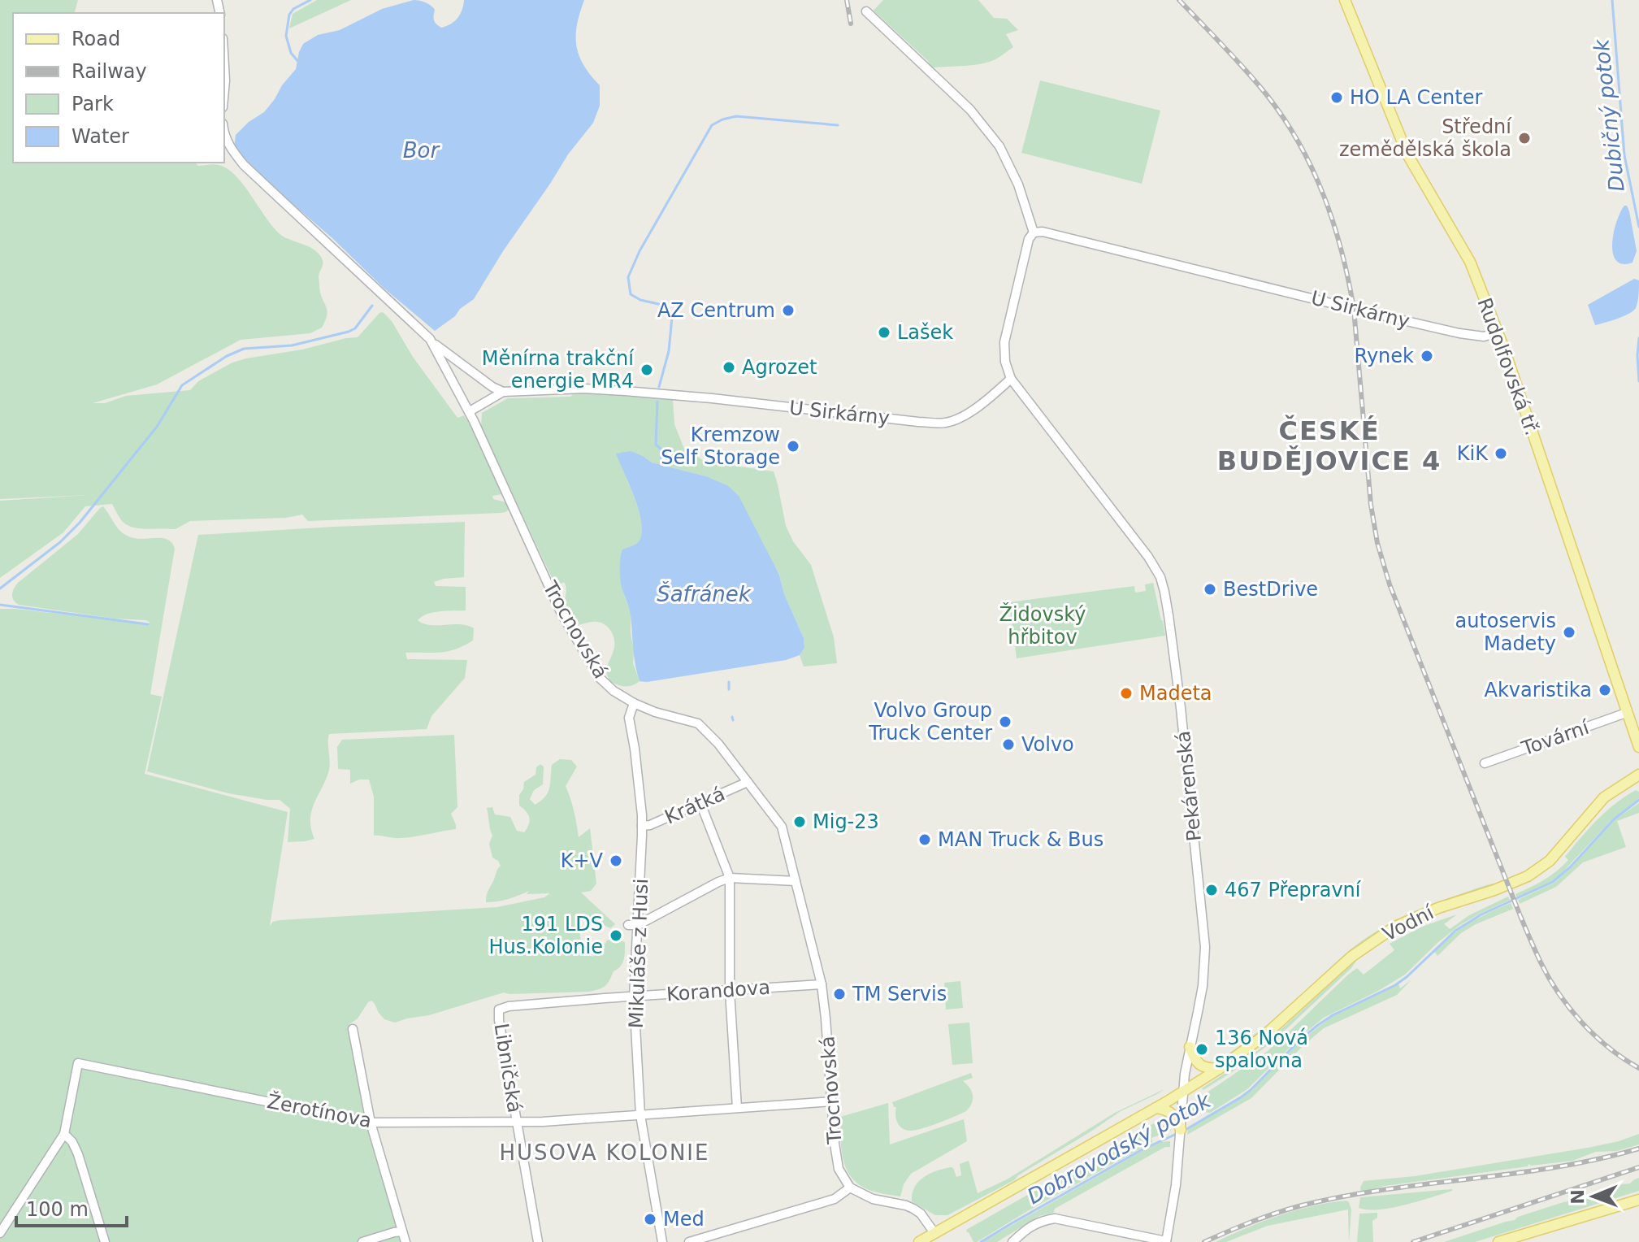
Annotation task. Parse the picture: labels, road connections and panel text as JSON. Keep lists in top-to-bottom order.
{
  "streets": {
    "main road": ["Rudolfovská tř.", "Vodní"],
    "street": [
      "U Sirkárny",
      "Trocnovská",
      "Tovární",
      "Pekárenská",
      "Krátká",
      "Mikuláše z Husi",
      "Korandova",
      "Libničská",
      "Žerotínova"
    ]
  },
  "crossings": [
    ["U Sirkárny", "Rudolfovská tř."],
    ["U Sirkárny", "Trocnovská"],
    ["U Sirkárny", "Pekárenská"],
    ["Rudolfovská tř.", "Tovární"],
    ["Trocnovská", "Krátká"],
    ["Trocnovská", "Mikuláše z Husi"],
    ["Trocnovská", "Korandova"],
    ["Trocnovská", "Žerotínova"],
    ["Pekárenská", "Vodní"],
    ["Krátká", "Mikuláše z Husi"],
    ["Mikuláše z Husi", "Korandova"],
    ["Mikuláše z Husi", "Žerotínova"],
    ["Korandova", "Libničská"],
    ["Libničská", "Žerotínova"]
  ],
  "districts": ["ČESKÉ BUDĚJOVICE 4", "HUSOVA KOLONIE"],
  "water": [
    "Dubičný potok",
    "Bor",
    "Šafránek",
    "Dobrovodský potok"
  ],
  "parks": ["Židovský hřbitov"],
  "places": [
    "HO LA Center",
    "Střední zemědělská škola",
    "AZ Centrum",
    "Lašek",
    "Rynek",
    "Agrozet",
    "Měnírna trakční energie MR4",
    "Kremzow Self Storage",
    "KiK",
    "BestDrive",
    "autoservis Madety",
    "Akvaristika",
    "Madeta",
    "Volvo Group Truck Center",
    "Volvo",
    "Mig-23",
    "MAN Truck & Bus",
    "K+V",
    "467 Přepravní",
    "191 LDS Hus.Kolonie",
    "TM Servis",
    "136 Nová spalovna",
    "Med"
  ],
  "legend": [
    "Road",
    "Railway",
    "Park",
    "Water"
  ],
  "scale_bar": "100 m",
  "north": "left"
}
